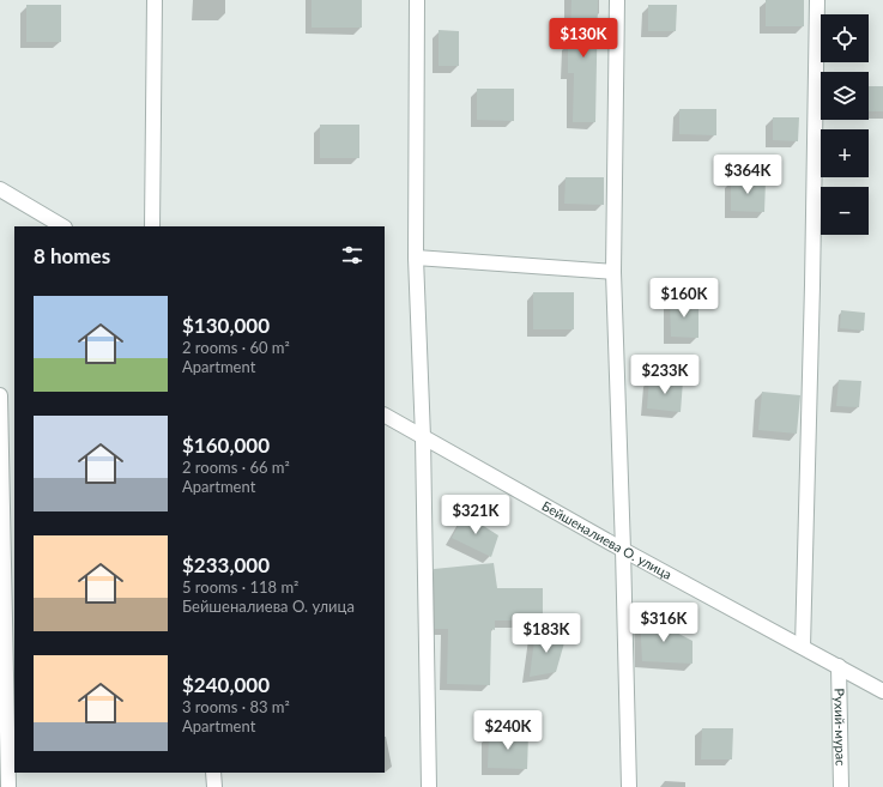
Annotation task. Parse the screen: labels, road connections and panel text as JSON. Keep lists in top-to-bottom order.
{
  "streets": {
    "street": ["Бейшеналиева О. улица", "Рухий-мурас"]
  },
  "crossings": [
    ["Бейшеналиева О. улица", "Рухий-мурас"]
  ],
  "page": {
    "map_buttons": ["+", "−"],
    "price": [
      "$130K",
      "$364K",
      "$160K",
      "$233K",
      "$321K",
      "$316K",
      "$183K",
      "$240K"
    ],
    "heading": "8 homes",
    "list": [
      {
        "name": "$130,000",
        "note": "2 rooms · 60 m² · Apartment"
      },
      {
        "name": "$160,000",
        "note": "2 rooms · 66 m² · Apartment"
      },
      {
        "name": "$233,000",
        "note": "5 rooms · 118 m² · Бейшеналиева О. улица"
      },
      {
        "name": "$240,000",
        "note": "3 rooms · 83 m² · Apartment"
      }
    ]
  }
}
